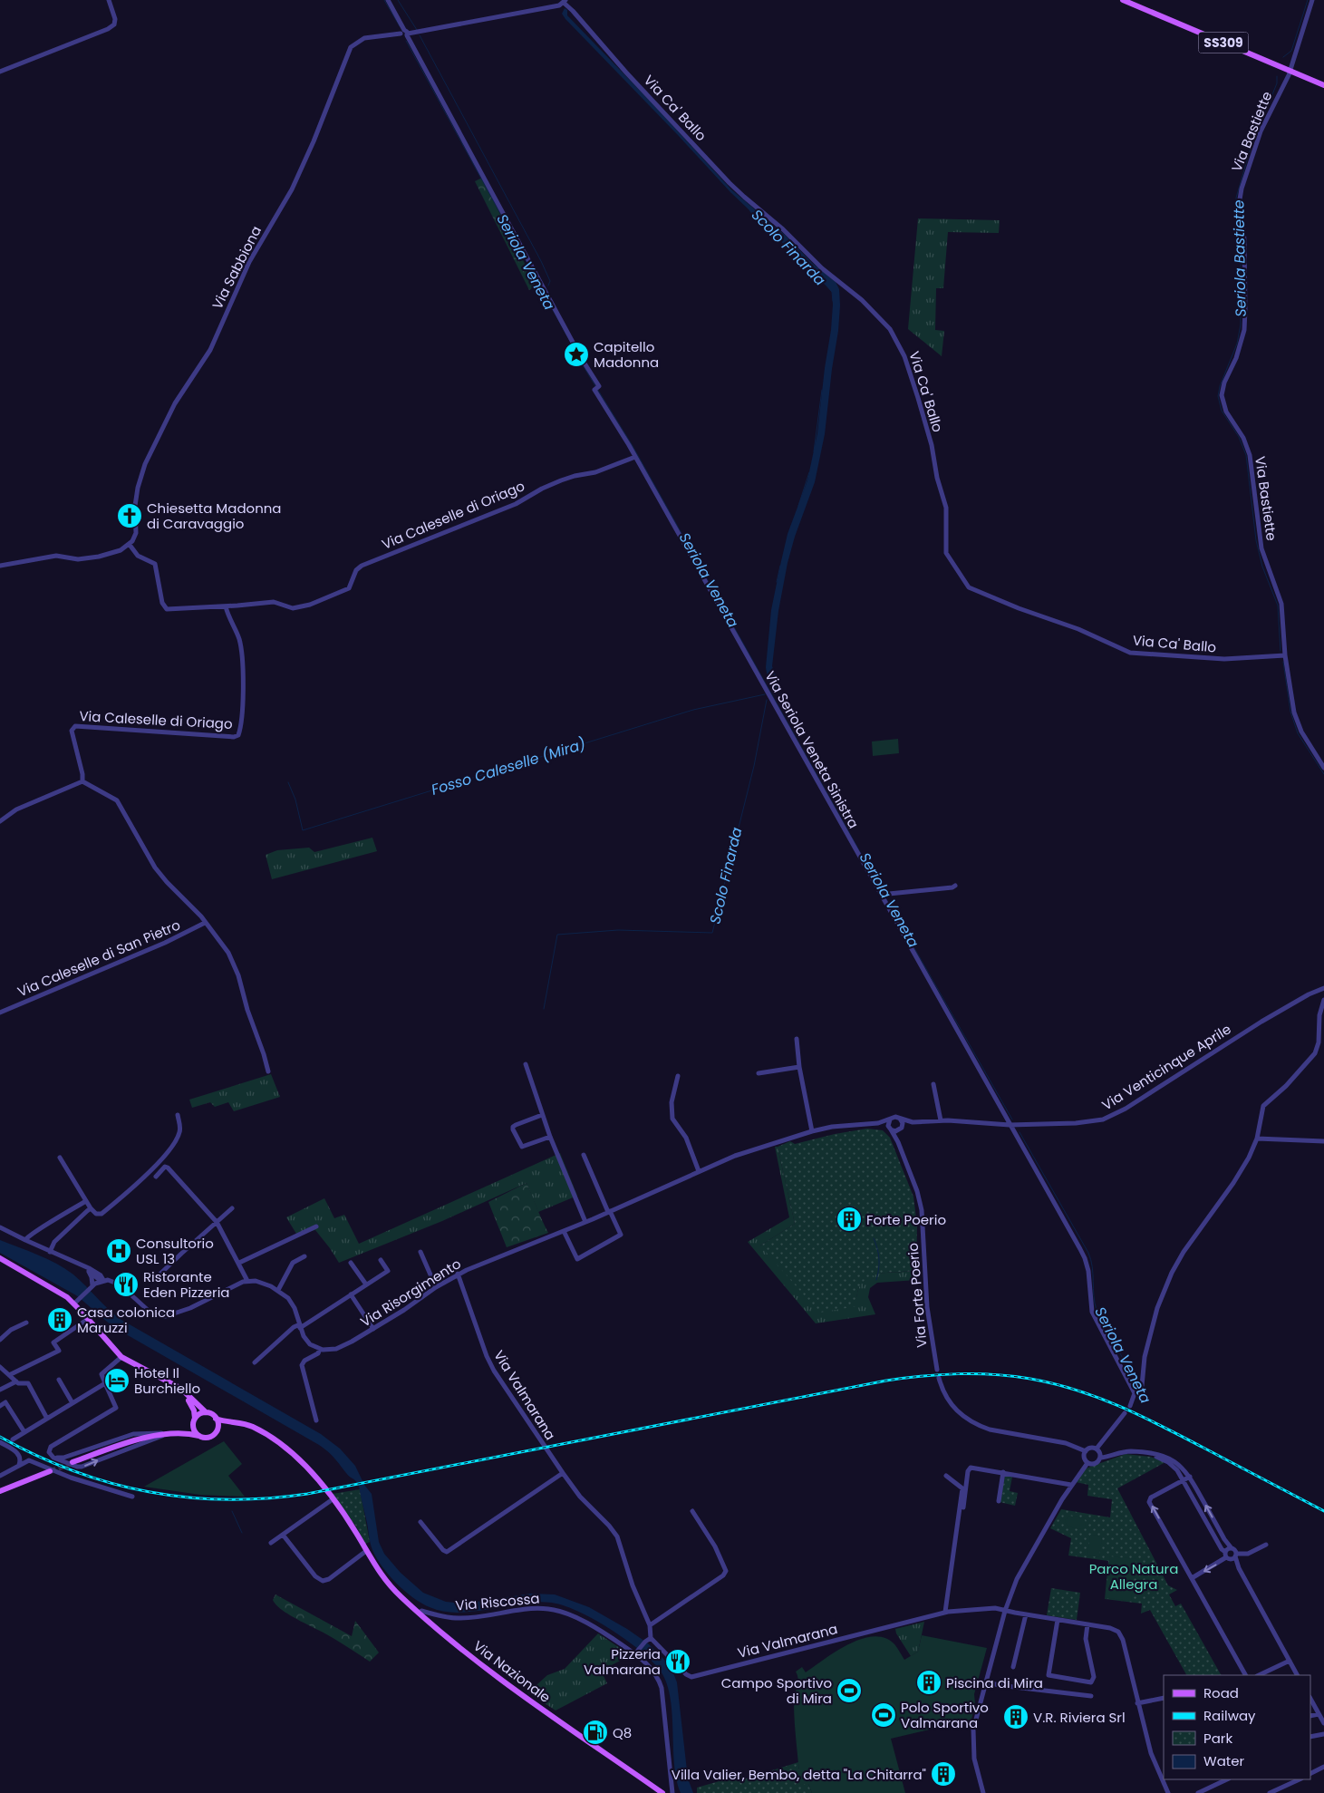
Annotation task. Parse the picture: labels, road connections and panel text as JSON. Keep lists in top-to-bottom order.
{
  "streets": {
    "main road": ["SS309", "Via Nazionale"],
    "street": [
      "Via Ca' Ballo",
      "Via Bastiette",
      "Via Sabbiona",
      "Via Caleselle di Oriago",
      "Via Seriola Veneta Sinistra",
      "Via Caleselle di San Pietro",
      "Via Venticinque Aprile",
      "Via Risorgimento",
      "Via Forte Poerio",
      "Via Valmarana",
      "Via Riscossa"
    ]
  },
  "crossings": [
    ["SS309", "Via Bastiette"],
    ["Via Ca' Ballo", "Via Bastiette"],
    ["Via Ca' Ballo", "Via Sabbiona"],
    ["Via Sabbiona", "Via Seriola Veneta Sinistra"],
    ["Via Caleselle di Oriago", "Via Seriola Veneta Sinistra"],
    ["Via Caleselle di Oriago", "Via Caleselle di San Pietro"],
    ["Via Seriola Veneta Sinistra", "Via Venticinque Aprile"],
    ["Via Seriola Veneta Sinistra", "Via Risorgimento"],
    ["Via Venticinque Aprile", "Via Risorgimento"],
    ["Via Risorgimento", "Via Valmarana"],
    ["Via Riscossa", "Via Nazionale"]
  ],
  "water": [
    "Scolo Finarda",
    "Seriola Bastiette",
    "Seriola Veneta",
    "Fosso Caleselle (Mira)"
  ],
  "parks": ["Parco Natura Allegra"],
  "places": {
    "place": ["Capitello Madonna"],
    "church": ["Chiesetta Madonna di Caravaggio"],
    "building": [
      "Forte Poerio",
      "Casa colonica Maruzzi",
      "Piscina di Mira",
      "V.R. Riviera Srl",
      "Villa Valier, Bembo, detta \"La Chitarra\""
    ],
    "hospital": ["Consultorio USL 13"],
    "restaurant": ["Ristorante Eden Pizzeria", "Pizzeria Valmarana"],
    "hotel": ["Hotel Il Burchiello"],
    "sports": ["Campo Sportivo di Mira", "Polo Sportivo Valmarana"],
    "fuel station": ["Q8"]
  },
  "legend": [
    "Road",
    "Railway",
    "Park",
    "Water"
  ]
}
